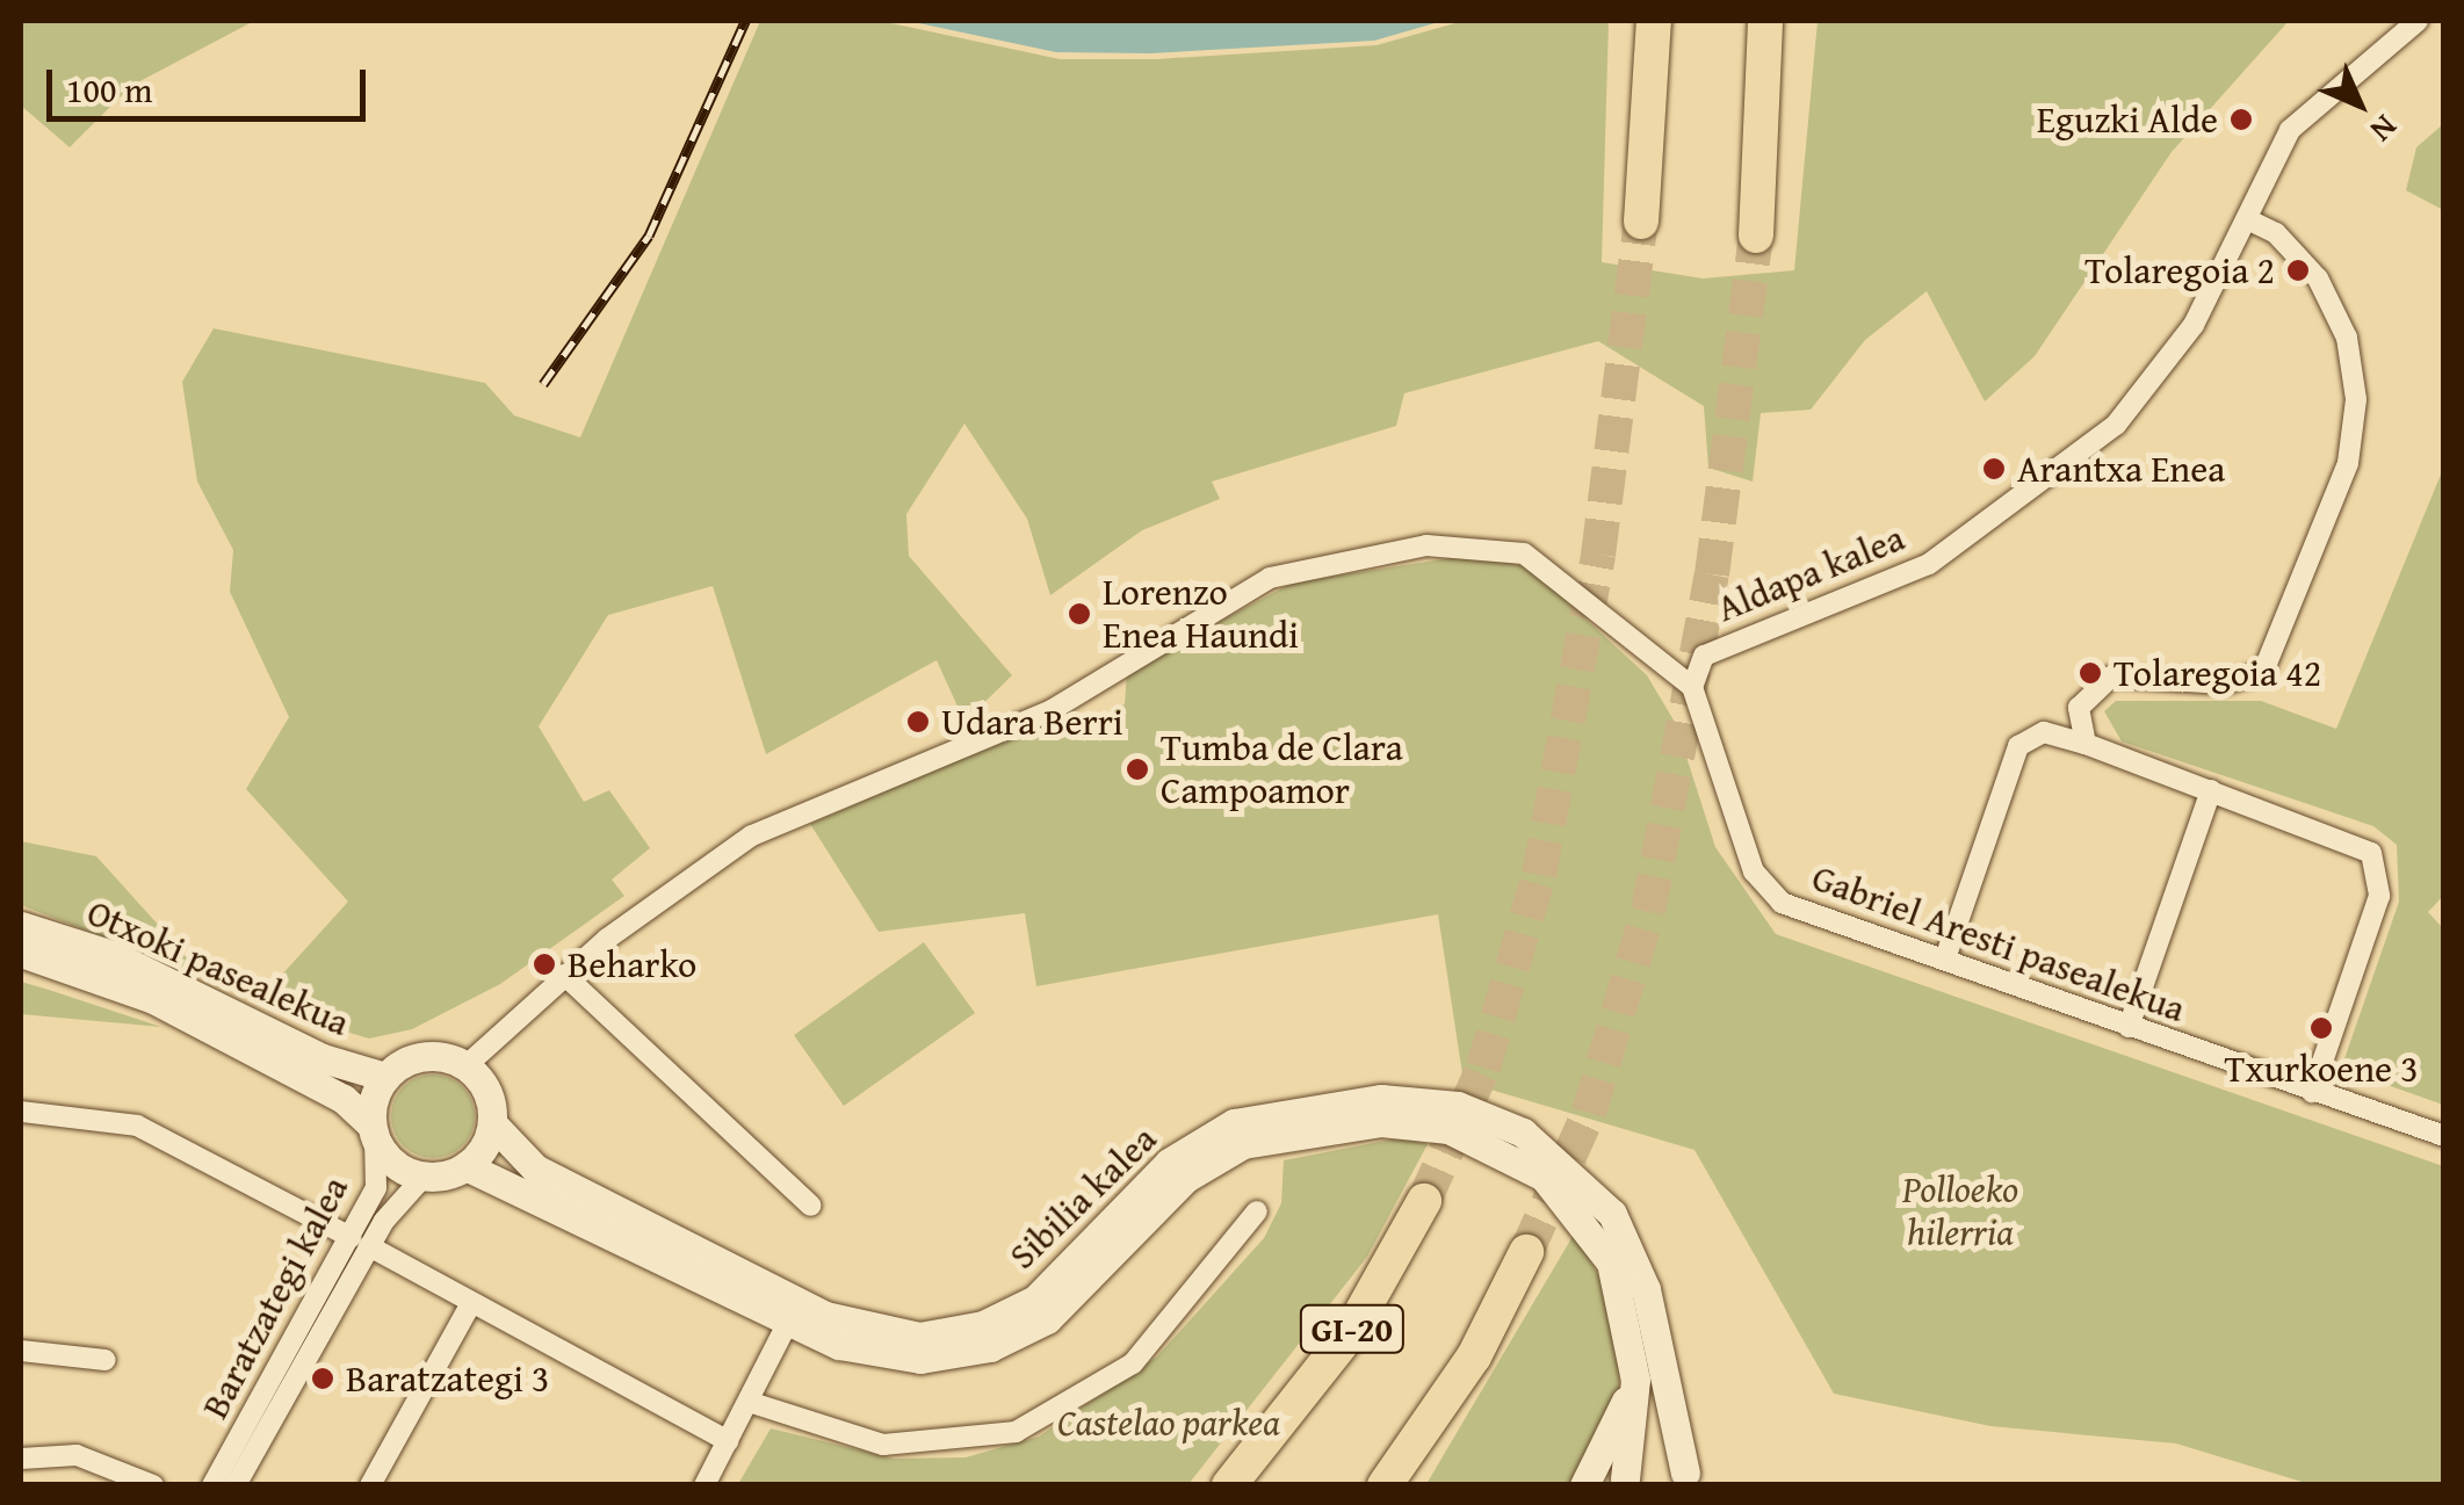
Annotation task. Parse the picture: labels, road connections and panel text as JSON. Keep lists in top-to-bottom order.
{
  "streets": {
    "highway": ["GI-20"],
    "main road": ["Otxoki pasealekua", "Sibilia kalea"],
    "street": ["Aldapa kalea", "Gabriel Aresti pasealekua", "Baratzategi kalea"]
  },
  "crossings": [
    ["Aldapa kalea", "Gabriel Aresti pasealekua"],
    ["Otxoki pasealekua", "Sibilia kalea"],
    ["Otxoki pasealekua", "Baratzategi kalea"],
    ["Sibilia kalea", "Baratzategi kalea"]
  ],
  "parks": ["Polloeko hilerria", "Castelao parkea"],
  "places": [
    "Eguzki Alde",
    "Tolaregoia 2",
    "Arantxa Enea",
    "Lorenzo Enea Haundi",
    "Tolaregoia 42",
    "Udara Berri",
    "Tumba de Clara Campoamor",
    "Beharko",
    "Txurkoene 3",
    "Baratzategi 3"
  ],
  "scale_bar": "100 m",
  "north": "bottom right"
}
